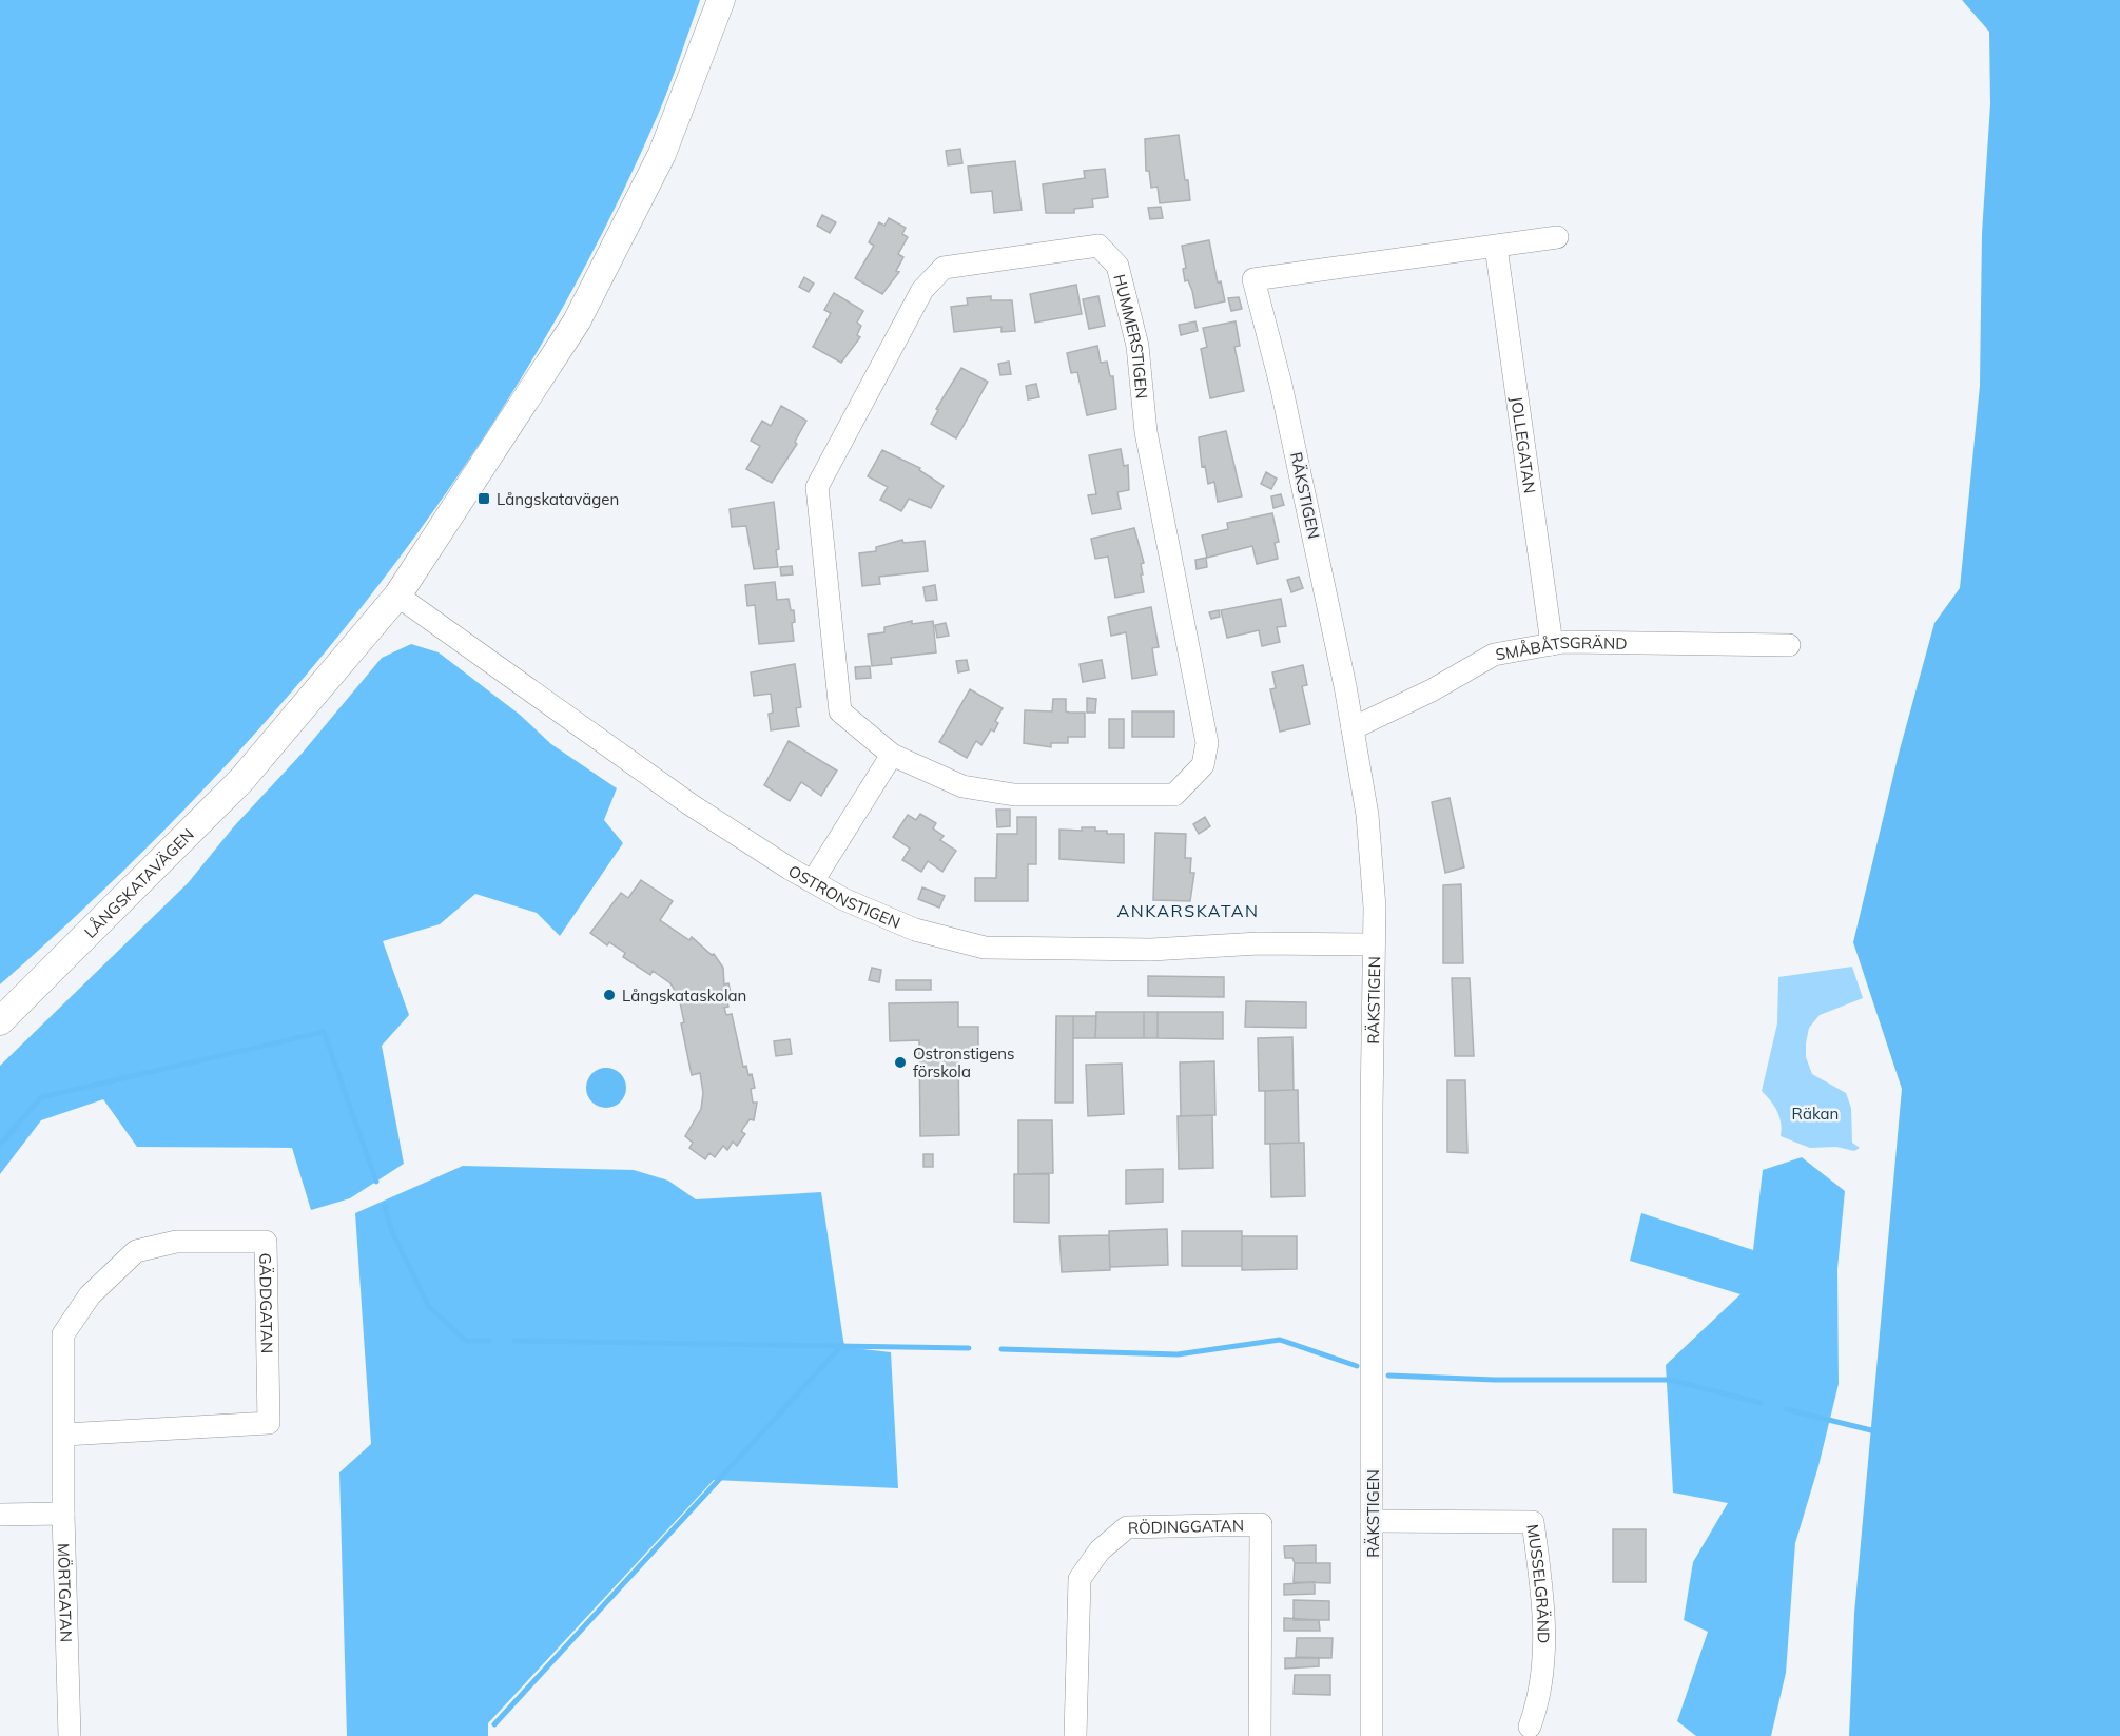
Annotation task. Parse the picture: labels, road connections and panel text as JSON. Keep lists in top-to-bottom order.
{
  "streets": {
    "street": [
      "HUMMERSTIGEN",
      "JOLLEGATAN",
      "RÄKSTIGEN",
      "SMÅBÅTSGRÄND",
      "LÅNGSKATAVÄGEN",
      "OSTRONSTIGEN",
      "GÄDDGATAN",
      "RÖDINGGATAN",
      "MUSSELGRÄND",
      "MÖRTGATAN"
    ]
  },
  "crossings": [
    ["JOLLEGATAN", "RÄKSTIGEN"],
    ["JOLLEGATAN", "SMÅBÅTSGRÄND"],
    ["RÄKSTIGEN", "SMÅBÅTSGRÄND"],
    ["RÄKSTIGEN", "OSTRONSTIGEN"],
    ["RÄKSTIGEN", "MUSSELGRÄND"],
    ["LÅNGSKATAVÄGEN", "OSTRONSTIGEN"],
    ["GÄDDGATAN", "MÖRTGATAN"]
  ],
  "districts": ["ANKARSKATAN"],
  "parks": ["Räkan"],
  "places": {
    "transit": ["Långskatavägen"],
    "other": ["Långskataskolan", "Ostronstigens förskola"]
  }
}
